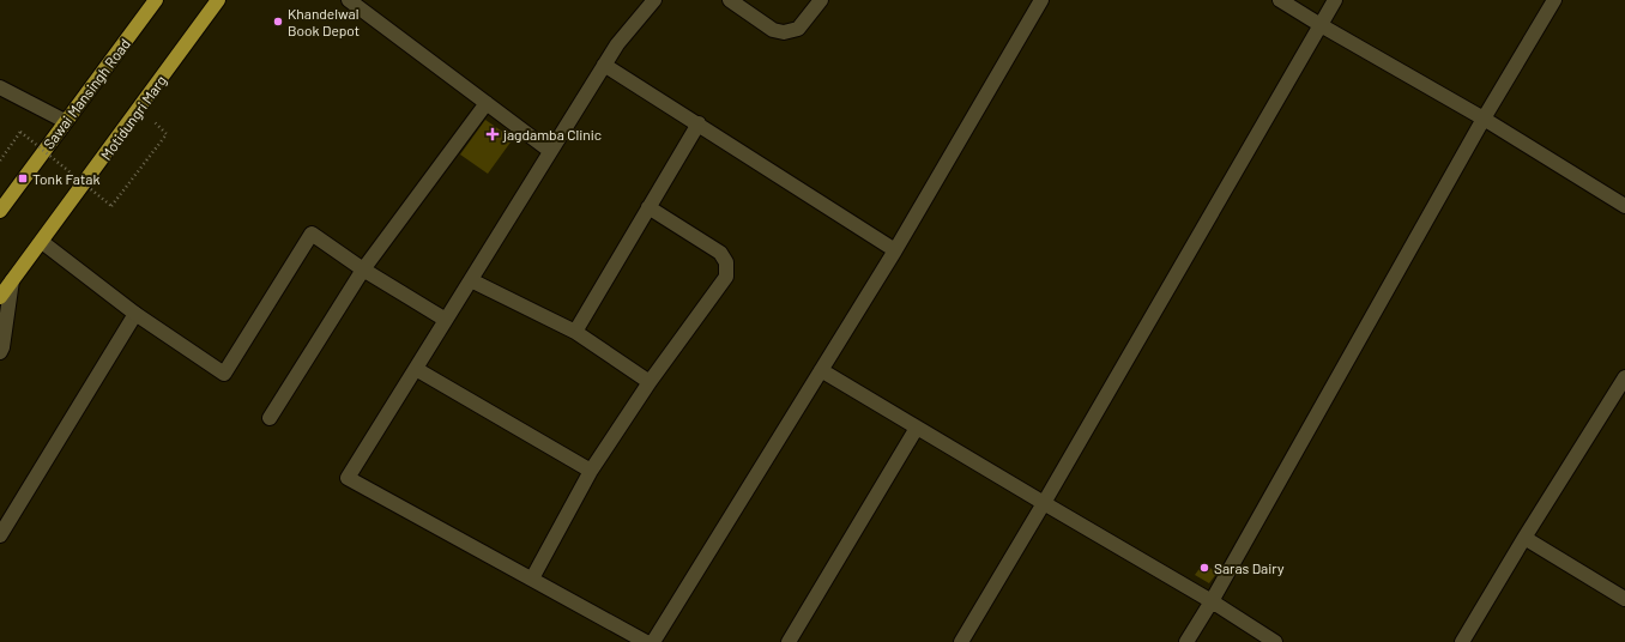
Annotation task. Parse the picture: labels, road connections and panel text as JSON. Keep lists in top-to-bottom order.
{
  "streets": {
    "main road": ["Sawai Mansingh Road", "Motidungri Marg"]
  },
  "places": {
    "other": ["Khandelwal Book Depot", "Saras Dairy"],
    "health": ["jagdamba Clinic"],
    "transit": ["Tonk Fatak"]
  }
}
